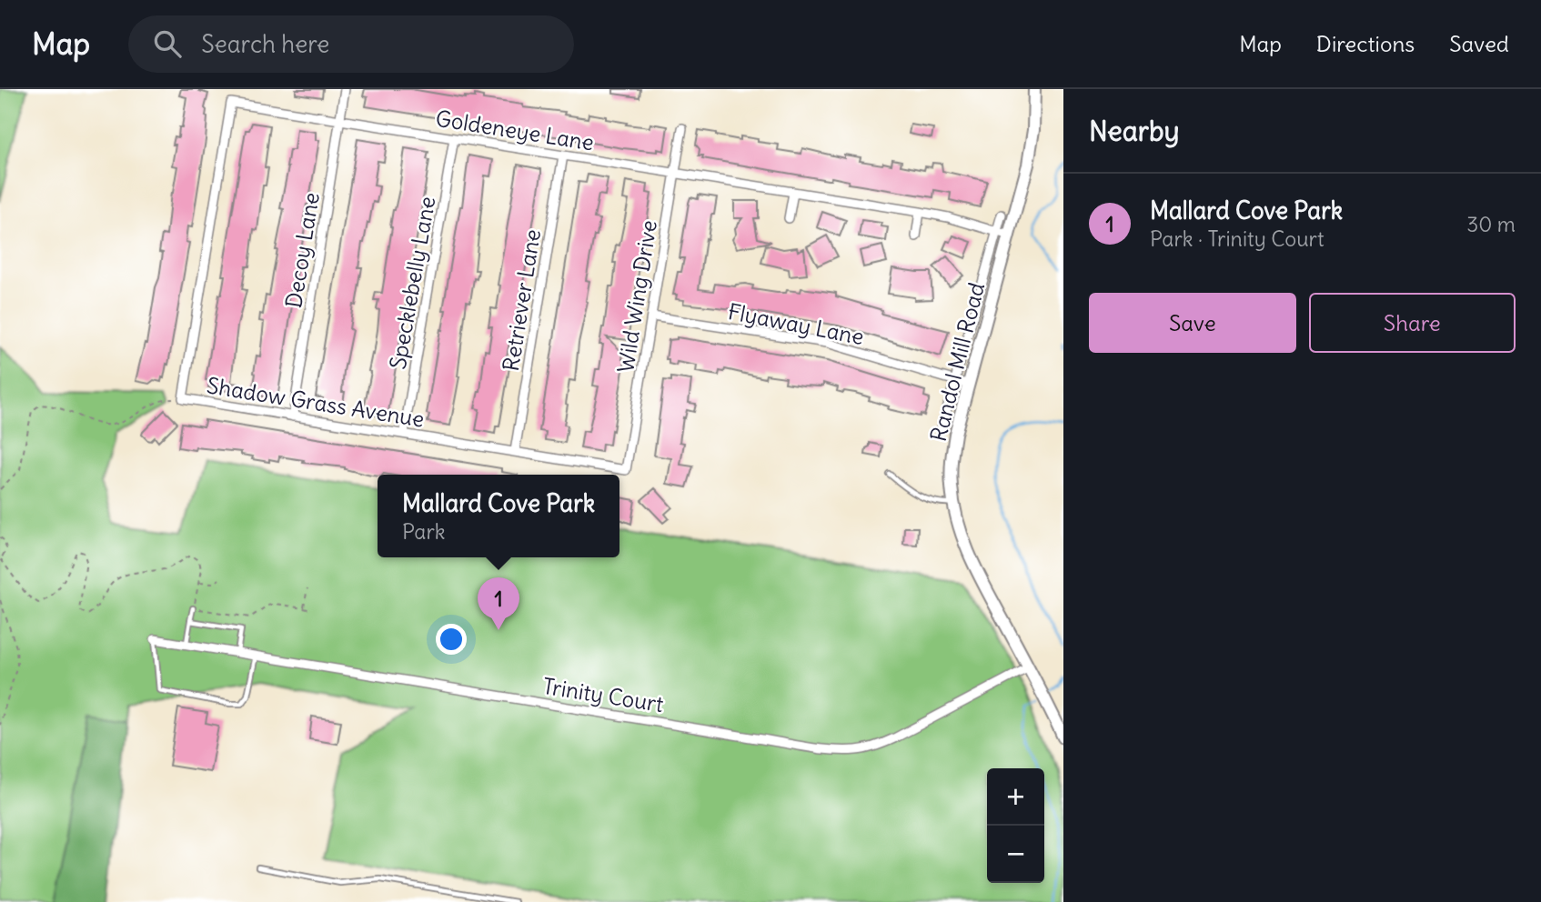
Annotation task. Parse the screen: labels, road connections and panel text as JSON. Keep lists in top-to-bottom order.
{
  "streets": {
    "main road": ["Randol Mill Road"],
    "street": [
      "Goldeneye Lane",
      "Decoy Lane",
      "Specklebelly Lane",
      "Wild Wing Drive",
      "Retriever Lane",
      "Flyaway Lane",
      "Shadow Grass Avenue",
      "Trinity Court"
    ]
  },
  "crossings": [
    ["Goldeneye Lane", "Decoy Lane"],
    ["Goldeneye Lane", "Specklebelly Lane"],
    ["Goldeneye Lane", "Wild Wing Drive"],
    ["Goldeneye Lane", "Retriever Lane"],
    ["Goldeneye Lane", "Randol Mill Road"],
    ["Goldeneye Lane", "Shadow Grass Avenue"],
    ["Decoy Lane", "Shadow Grass Avenue"],
    ["Specklebelly Lane", "Shadow Grass Avenue"],
    ["Wild Wing Drive", "Flyaway Lane"],
    ["Wild Wing Drive", "Shadow Grass Avenue"],
    ["Retriever Lane", "Shadow Grass Avenue"],
    ["Flyaway Lane", "Randol Mill Road"],
    ["Randol Mill Road", "Trinity Court"]
  ],
  "page": {
    "header": "Map",
    "search": "Search here",
    "nav": ["Map", "Directions", "Saved"],
    "heading": "Nearby",
    "list": [
      {
        "mark": "1",
        "name": "Mallard Cove Park",
        "note": "Park · Trinity Court",
        "value": "30 m"
      }
    ],
    "buttons": ["Save", "Share"],
    "popup": ["Mallard Cove Park", "Park"],
    "pins": "1",
    "map_buttons": ["+", "−"]
  }
}
